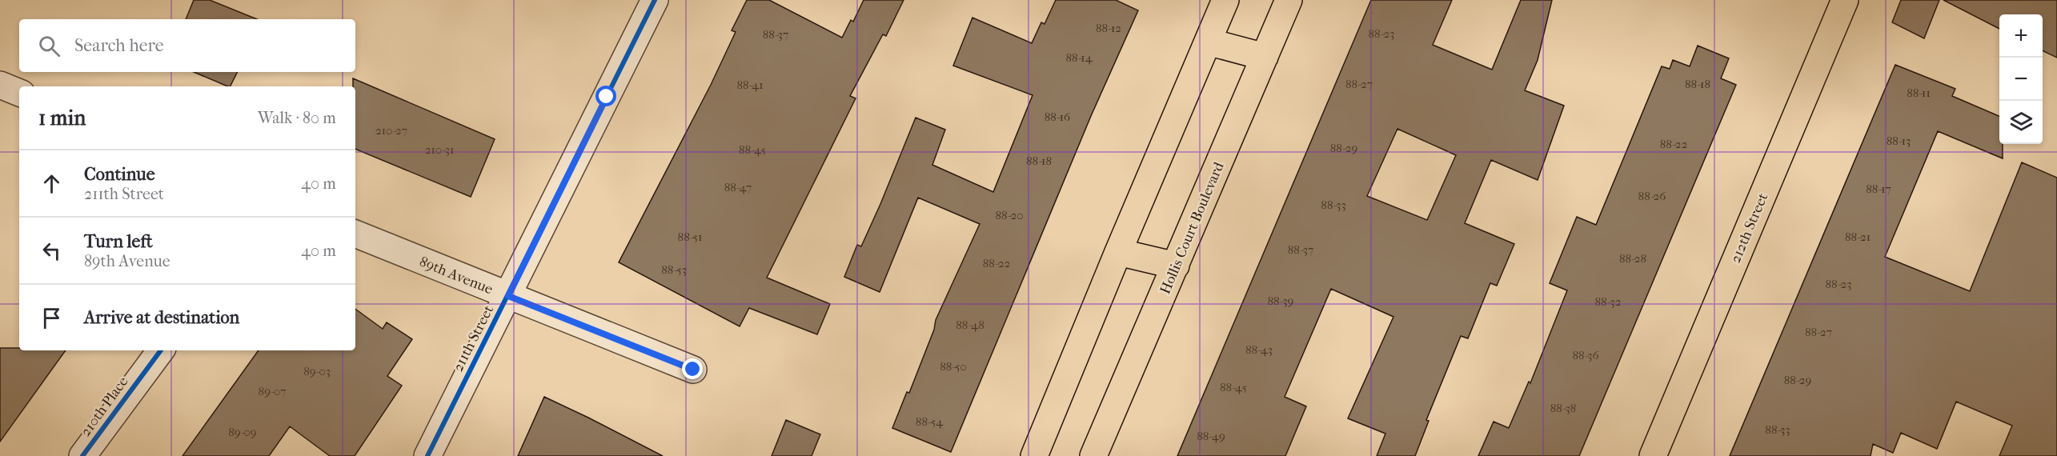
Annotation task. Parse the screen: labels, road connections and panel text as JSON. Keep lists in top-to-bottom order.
{
  "streets": {
    "main road": ["Hollis Court Boulevard", "212th Street"],
    "street": ["89th Avenue", "211th Street", "210th Place"]
  },
  "crossings": [
    ["89th Avenue", "211th Street"]
  ],
  "house_numbers": [
    "88-12",
    "88-23",
    "88-37",
    "88-14",
    "88-27",
    "88-18",
    "88-41",
    "88-11",
    "88-16",
    "210-27",
    "88-13",
    "88-22",
    "88-29",
    "210-31",
    "88-45",
    "88-18",
    "88-47",
    "88-17",
    "88-26",
    "88-33",
    "88-20",
    "88-51",
    "88-21",
    "88-37",
    "88-28",
    "88-22",
    "88-53",
    "88-23",
    "88-39",
    "88-32",
    "88-48",
    "88-27",
    "88-43",
    "88-36",
    "88-50",
    "89-03",
    "88-29",
    "88-45",
    "89-07",
    "88-38",
    "88-54",
    "88-33",
    "89-09",
    "88-49"
  ],
  "page": {
    "map_buttons": ["+", "−"],
    "search": "Search here",
    "heading": ["1 min", "Walk · 80 m"],
    "list": [
      ["Continue", "211th Street", "40 m"],
      ["Turn left", "89th Avenue", "40 m"],
      "Arrive at destination"
    ]
  }
}
